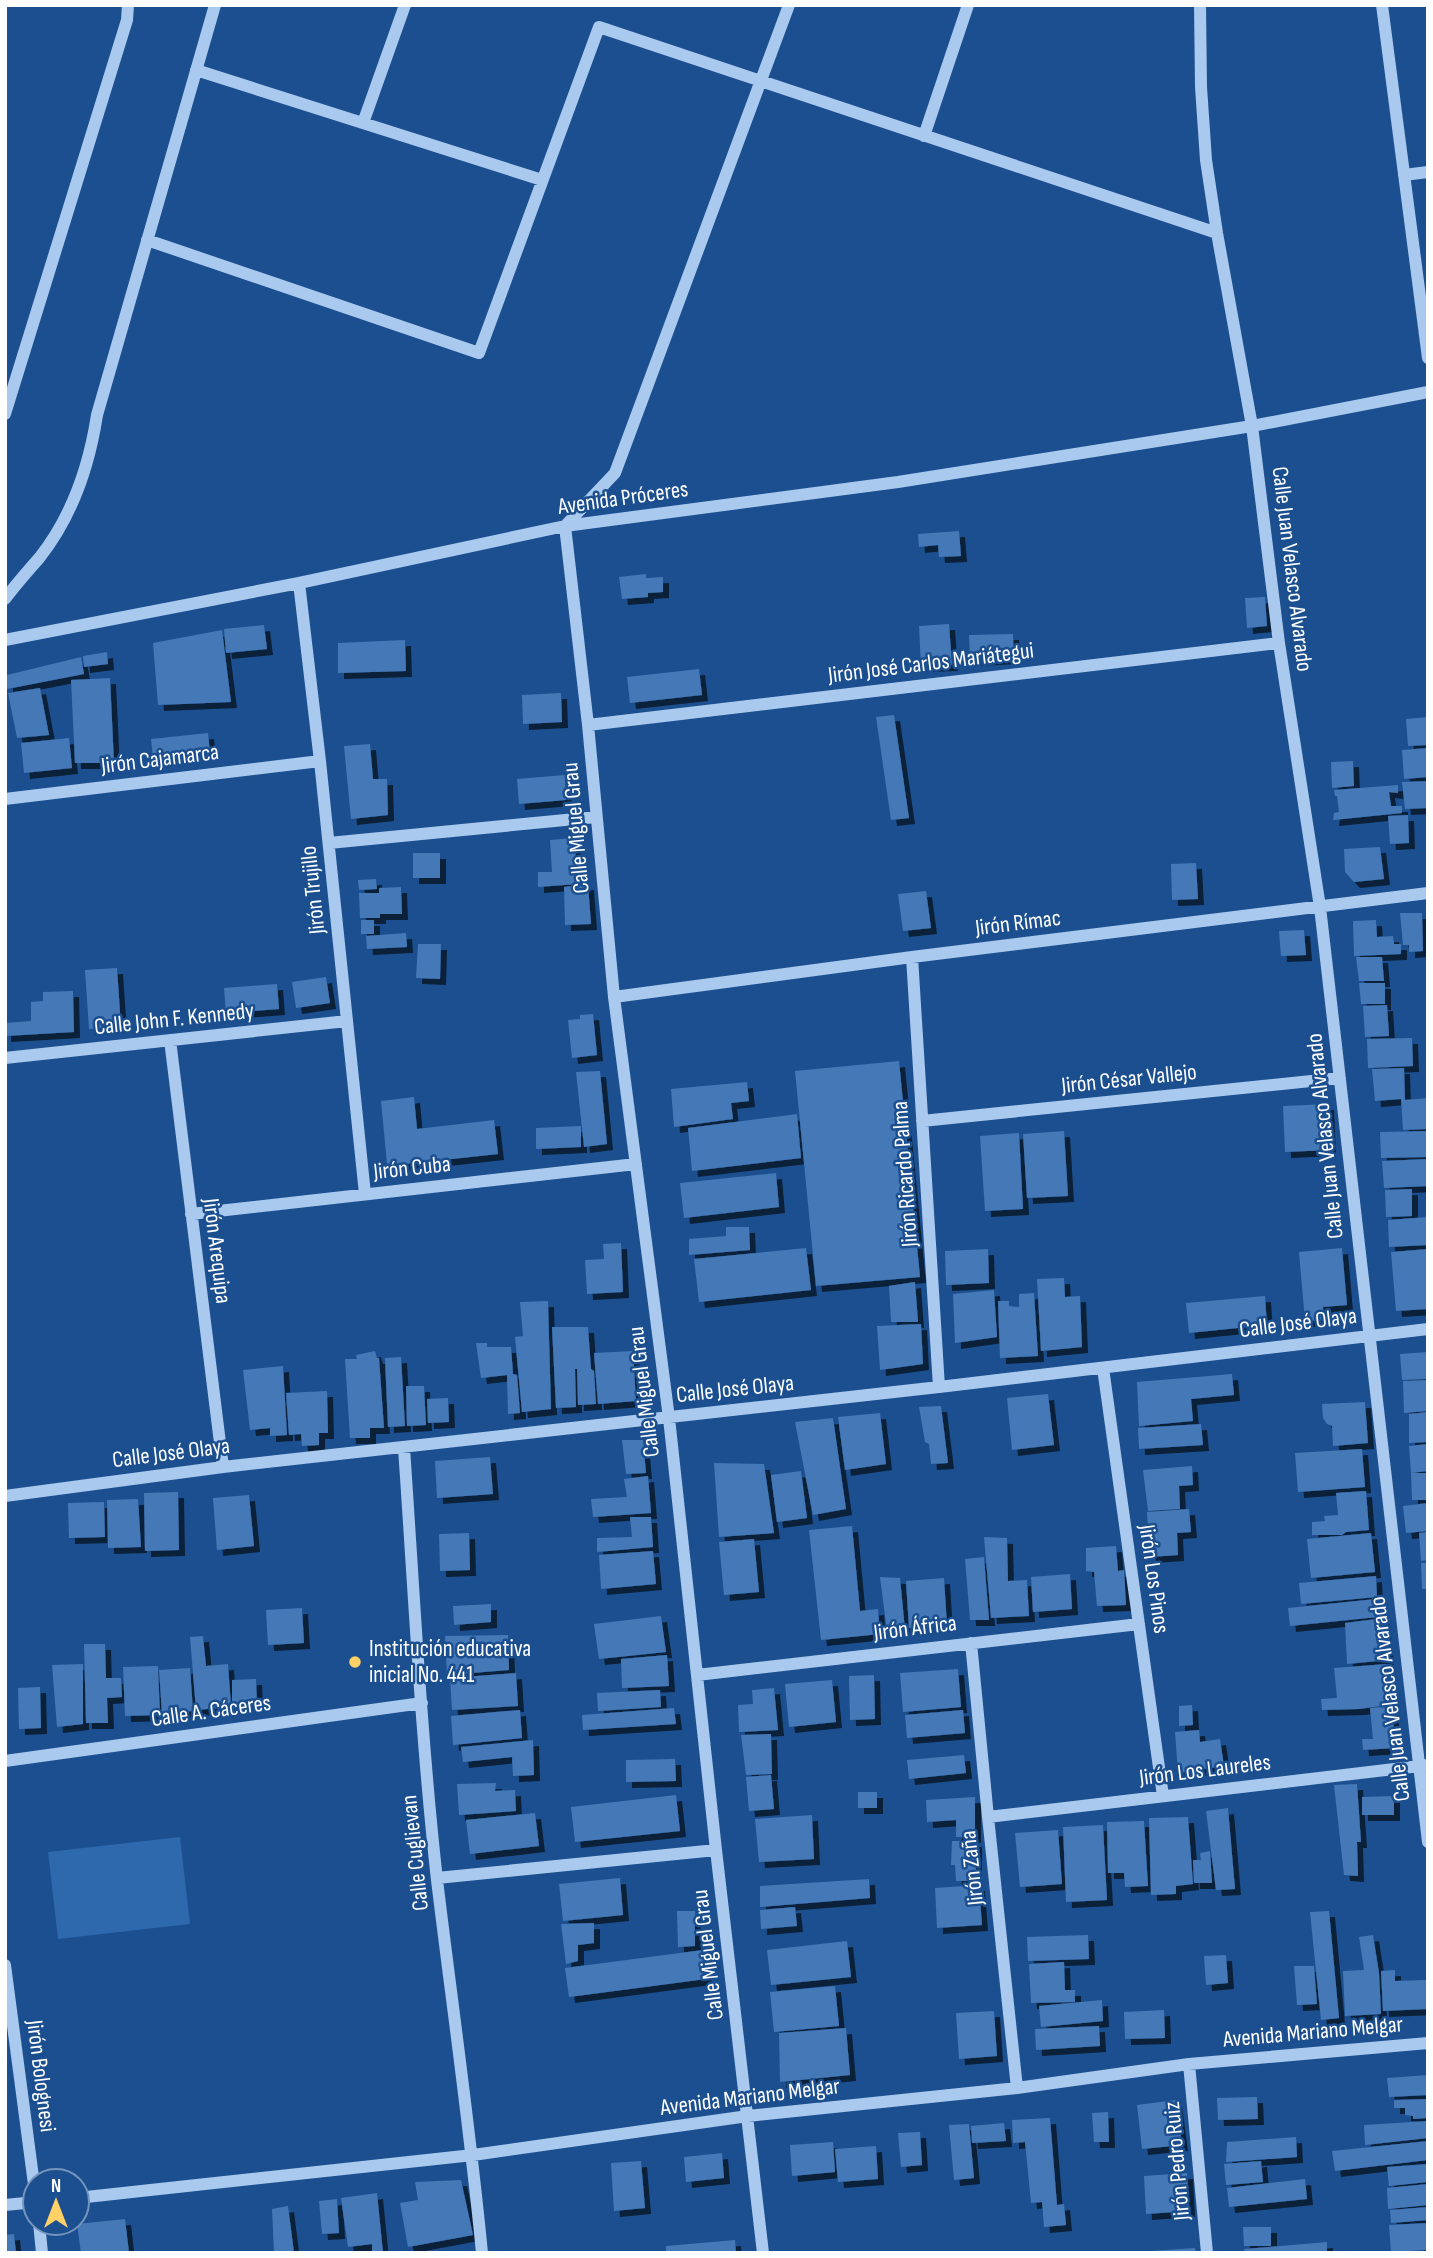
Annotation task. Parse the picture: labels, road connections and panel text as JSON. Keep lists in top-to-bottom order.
{
  "streets": {
    "street": [
      "Avenida Próceres",
      "Calle Juan Velasco Alvarado",
      "Jirón José Carlos Mariátegui",
      "Jirón Cajamarca",
      "Calle Miguel Grau",
      "Jirón Trujillo",
      "Jirón Rímac",
      "Calle John F. Kennedy",
      "Jirón César Vallejo",
      "Jirón Cuba",
      "Jirón Ricardo Palma",
      "Jirón Arequipa",
      "Calle José Olaya",
      "Jirón Los Pinos",
      "Jirón África",
      "Calle A. Cáceres",
      "Jirón Los Laureles",
      "Calle Cuglievan",
      "Jirón Zaña",
      "Avenida Mariano Melgar",
      "Jirón Bolognesi",
      "Jirón Pedro Ruiz"
    ]
  },
  "crossings": [
    ["Avenida Próceres", "Calle Juan Velasco Alvarado"],
    ["Avenida Próceres", "Calle Miguel Grau"],
    ["Avenida Próceres", "Jirón Trujillo"],
    ["Calle Juan Velasco Alvarado", "Jirón José Carlos Mariátegui"],
    ["Calle Juan Velasco Alvarado", "Jirón Rímac"],
    ["Calle Juan Velasco Alvarado", "Jirón César Vallejo"],
    ["Calle Juan Velasco Alvarado", "Calle José Olaya"],
    ["Calle Juan Velasco Alvarado", "Jirón Los Laureles"],
    ["Jirón José Carlos Mariátegui", "Calle Miguel Grau"],
    ["Jirón Cajamarca", "Jirón Trujillo"],
    ["Calle Miguel Grau", "Jirón Rímac"],
    ["Calle Miguel Grau", "Jirón Cuba"],
    ["Calle Miguel Grau", "Calle José Olaya"],
    ["Calle Miguel Grau", "Jirón África"],
    ["Calle Miguel Grau", "Avenida Mariano Melgar"],
    ["Jirón Trujillo", "Calle John F. Kennedy"],
    ["Jirón Trujillo", "Jirón Cuba"],
    ["Jirón Rímac", "Jirón Ricardo Palma"],
    ["Calle John F. Kennedy", "Jirón Arequipa"],
    ["Jirón César Vallejo", "Jirón Ricardo Palma"],
    ["Jirón Cuba", "Jirón Arequipa"],
    ["Jirón Ricardo Palma", "Calle José Olaya"],
    ["Jirón Arequipa", "Calle José Olaya"],
    ["Calle José Olaya", "Jirón Los Pinos"],
    ["Calle José Olaya", "Calle Cuglievan"],
    ["Jirón Los Pinos", "Jirón África"],
    ["Jirón Los Pinos", "Jirón Los Laureles"],
    ["Jirón África", "Jirón Zaña"],
    ["Calle A. Cáceres", "Calle Cuglievan"],
    ["Jirón Los Laureles", "Jirón Zaña"],
    ["Calle Cuglievan", "Avenida Mariano Melgar"],
    ["Jirón Zaña", "Avenida Mariano Melgar"],
    ["Avenida Mariano Melgar", "Jirón Pedro Ruiz"]
  ],
  "places": ["Institución educativa inicial No. 441"],
  "north": "top"
}
